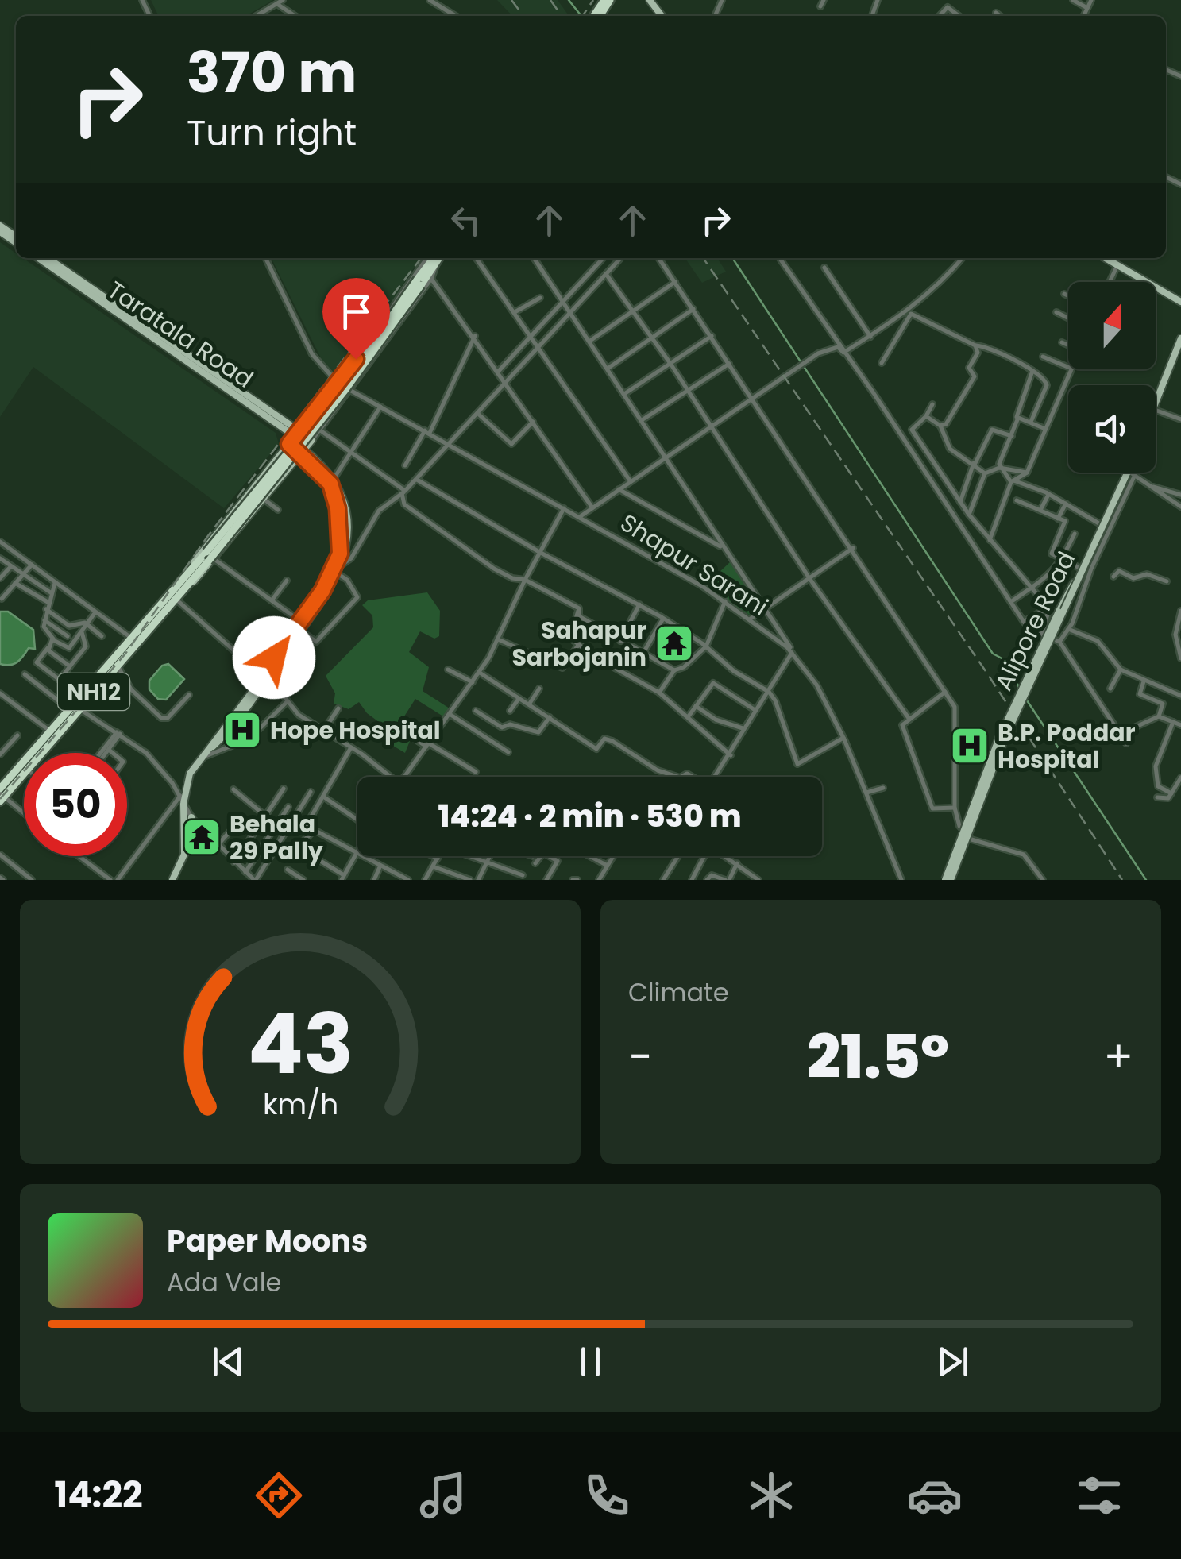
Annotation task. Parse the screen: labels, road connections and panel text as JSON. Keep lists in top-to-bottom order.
{
  "streets": {
    "highway": ["NH12"],
    "main road": ["Taratala Road", "Alipore Road"],
    "street": ["Shapur Sarani"]
  },
  "places": {
    "temple": ["Sahapur Sarbojanin", "Behala 29 Pally"],
    "hospital": ["Hope Hospital", "B.P. Poddar Hospital"]
  },
  "north": "top",
  "page": {
    "turn": ["370 m", "Turn right"],
    "limit": "50",
    "trip": "14:24 · 2 min · 530 m",
    "tile": "Climate",
    "heat": ["−", "21.5°", "+"],
    "song": ["Paper Moons", "Ada Vale"],
    "tabs": "14:22",
    "gauge": ["43", "km/h"]
  }
}
